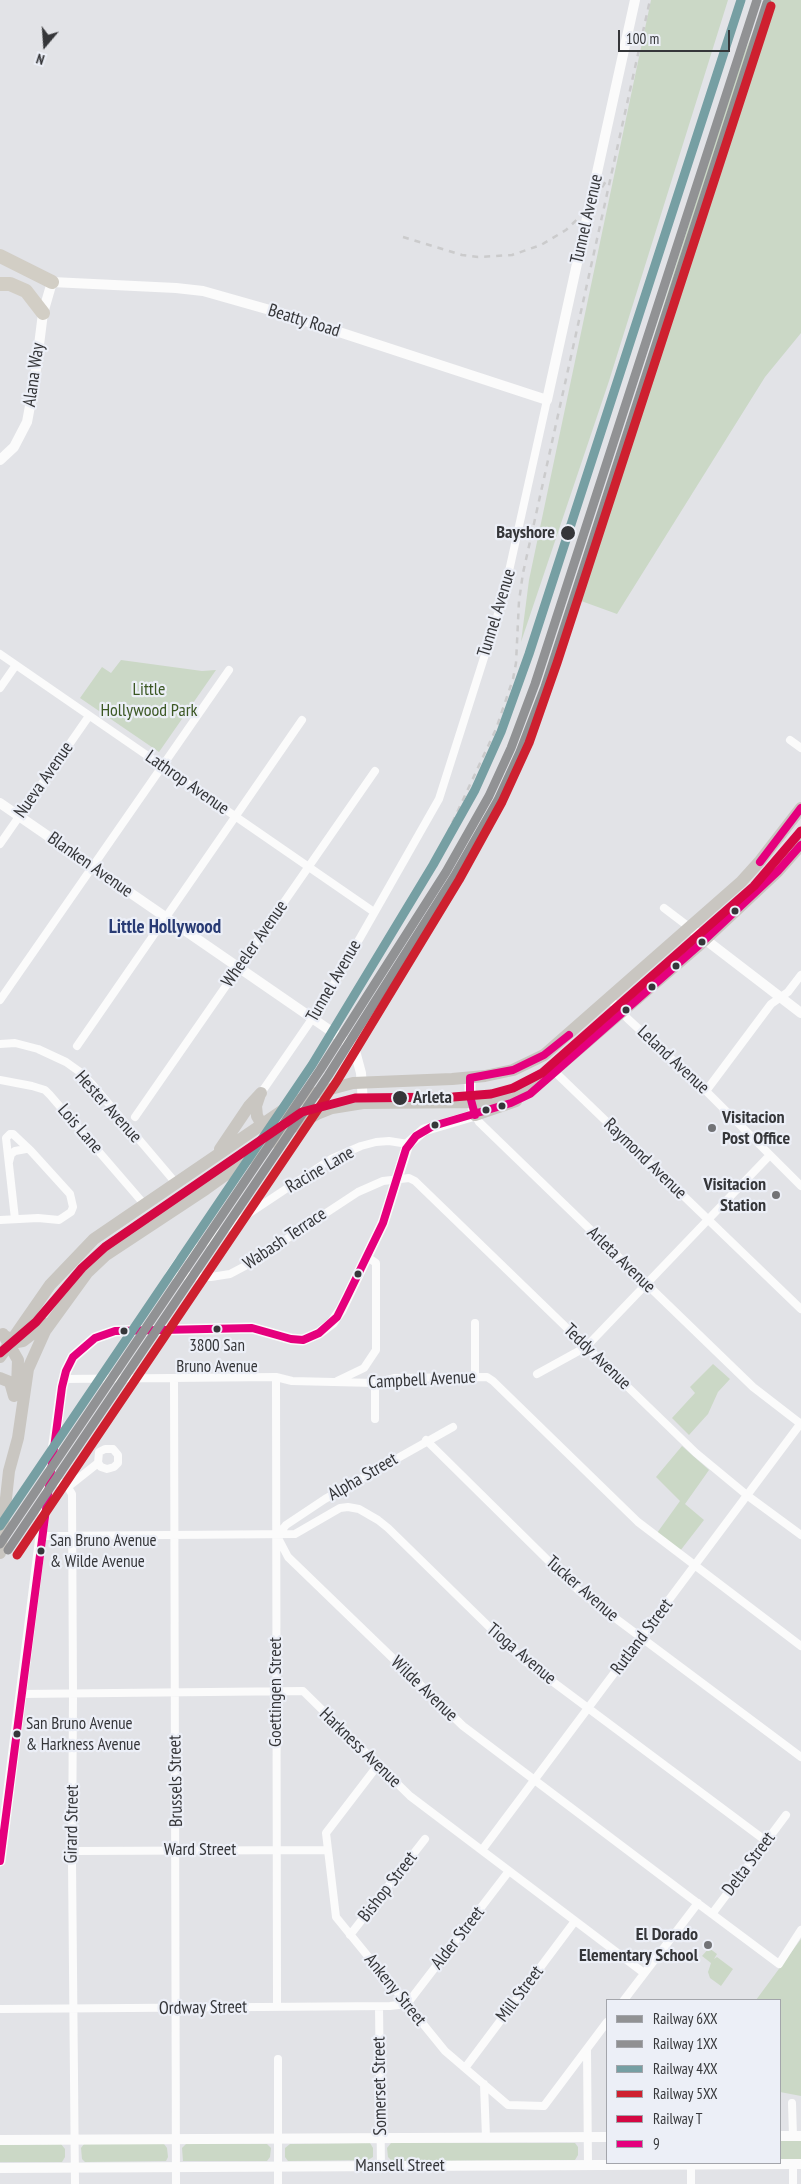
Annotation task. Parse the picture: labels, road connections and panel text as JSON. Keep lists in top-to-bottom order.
{
  "streets": {
    "street": [
      "Tunnel Avenue",
      "Beatty Road",
      "Alana Way",
      "Nueva Avenue",
      "Lathrop Avenue",
      "Blanken Avenue",
      "Wheeler Avenue",
      "Leland Avenue",
      "Hester Avenue",
      "Lois Lane",
      "Raymond Avenue",
      "Racine Lane",
      "Wabash Terrace",
      "Arleta Avenue",
      "Teddy Avenue",
      "Campbell Avenue",
      "Alpha Street",
      "Tucker Avenue",
      "Rutland Street",
      "Tioga Avenue",
      "Wilde Avenue",
      "Goettingen Street",
      "Harkness Avenue",
      "Brussels Street",
      "Girard Street",
      "Ward Street",
      "Delta Street",
      "Bishop Street",
      "Alder Street",
      "Ankeny Street",
      "Mill Street",
      "Ordway Street",
      "Somerset Street",
      "Mansell Street"
    ]
  },
  "crossings": [
    ["Tunnel Avenue", "Beatty Road"],
    ["Tunnel Avenue", "Lathrop Avenue"],
    ["Tunnel Avenue", "Blanken Avenue"],
    ["Beatty Road", "Alana Way"],
    ["Nueva Avenue", "Lathrop Avenue"],
    ["Nueva Avenue", "Blanken Avenue"],
    ["Lathrop Avenue", "Wheeler Avenue"],
    ["Blanken Avenue", "Wheeler Avenue"],
    ["Racine Lane", "Wabash Terrace"],
    ["Wabash Terrace", "Teddy Avenue"],
    ["Arleta Avenue", "Rutland Street"],
    ["Teddy Avenue", "Rutland Street"],
    ["Campbell Avenue", "Rutland Street"],
    ["Campbell Avenue", "Goettingen Street"],
    ["Campbell Avenue", "Brussels Street"],
    ["Alpha Street", "Tucker Avenue"],
    ["Alpha Street", "Tioga Avenue"],
    ["Alpha Street", "Wilde Avenue"],
    ["Alpha Street", "Goettingen Street"],
    ["Tucker Avenue", "Rutland Street"],
    ["Rutland Street", "Tioga Avenue"],
    ["Rutland Street", "Wilde Avenue"],
    ["Rutland Street", "Harkness Avenue"],
    ["Tioga Avenue", "Wilde Avenue"],
    ["Tioga Avenue", "Goettingen Street"],
    ["Tioga Avenue", "Delta Street"],
    ["Wilde Avenue", "Goettingen Street"],
    ["Wilde Avenue", "Delta Street"],
    ["Goettingen Street", "Harkness Avenue"],
    ["Goettingen Street", "Ward Street"],
    ["Goettingen Street", "Ordway Street"],
    ["Harkness Avenue", "Brussels Street"],
    ["Harkness Avenue", "Girard Street"],
    ["Harkness Avenue", "Delta Street"],
    ["Harkness Avenue", "Alder Street"],
    ["Harkness Avenue", "Mill Street"],
    ["Brussels Street", "Ward Street"],
    ["Brussels Street", "Ordway Street"],
    ["Brussels Street", "Mansell Street"],
    ["Girard Street", "Ward Street"],
    ["Girard Street", "Ordway Street"],
    ["Girard Street", "Mansell Street"],
    ["Ward Street", "Ankeny Street"],
    ["Bishop Street", "Ankeny Street"],
    ["Alder Street", "Ankeny Street"],
    ["Alder Street", "Ordway Street"],
    ["Ankeny Street", "Mill Street"],
    ["Ankeny Street", "Ordway Street"],
    ["Ordway Street", "Somerset Street"],
    ["Somerset Street", "Mansell Street"]
  ],
  "districts": ["Little Hollywood"],
  "parks": ["Little Hollywood Park"],
  "places": [
    "Bayshore",
    "Arleta",
    "Visitacion Post Office",
    "Visitacion Station",
    "3800 San Bruno Avenue",
    "San Bruno Avenue & Wilde Avenue",
    "San Bruno Avenue & Harkness Avenue",
    "El Dorado Elementary School"
  ],
  "lines": [
    "rail line 6XX",
    "rail line 4XX",
    "rail line 1XX",
    "rail line 5XX",
    "transit line 9",
    "rail line T"
  ],
  "legend": [
    "Railway 6XX",
    "Railway 1XX",
    "Railway 4XX",
    "Railway 5XX",
    "Railway T",
    "9"
  ],
  "scale_bar": "100 m",
  "north": "bottom"
}
